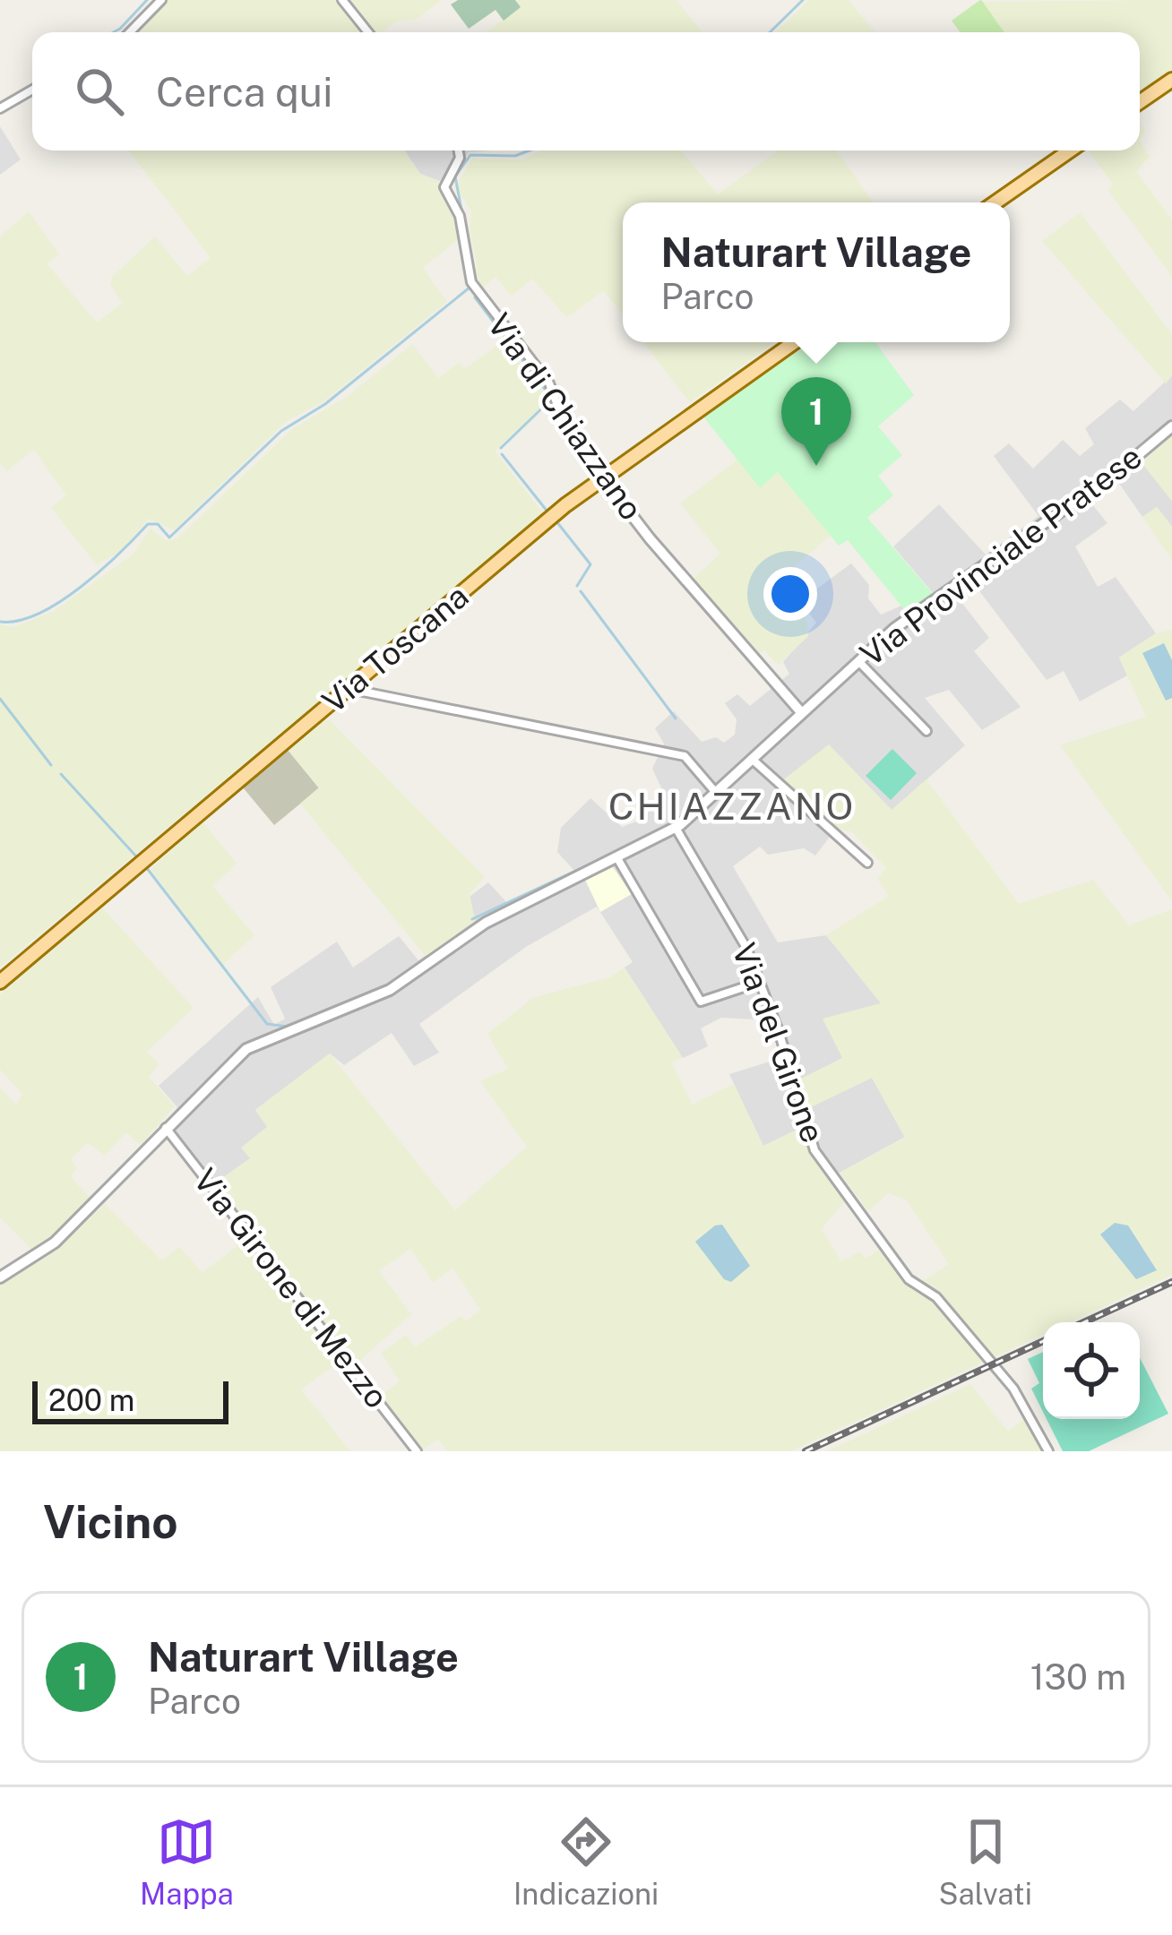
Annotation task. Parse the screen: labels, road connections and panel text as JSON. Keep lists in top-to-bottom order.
{
  "streets": {
    "main road": ["Via Toscana"],
    "street": [
      "Via di Chiazzano",
      "Via Provinciale Pratese",
      "Via del Girone",
      "Via Girone di Mezzo"
    ]
  },
  "crossings": [
    ["Via di Chiazzano", "Via Provinciale Pratese"],
    ["Via di Chiazzano", "Via Toscana"],
    ["Via Provinciale Pratese", "Via del Girone"],
    ["Via Provinciale Pratese", "Via Girone di Mezzo"]
  ],
  "districts": ["CHIAZZANO"],
  "scale_bar": "200 m",
  "page": {
    "search": "Cerca qui",
    "popup": ["Naturart Village", "Parco"],
    "pins": "1",
    "scale": "200 m",
    "heading": "Vicino",
    "list": [
      {
        "mark": "1",
        "name": "Naturart Village",
        "note": "Parco",
        "value": "130 m"
      }
    ],
    "nav": ["Mappa", "Indicazioni", "Salvati"]
  }
}
